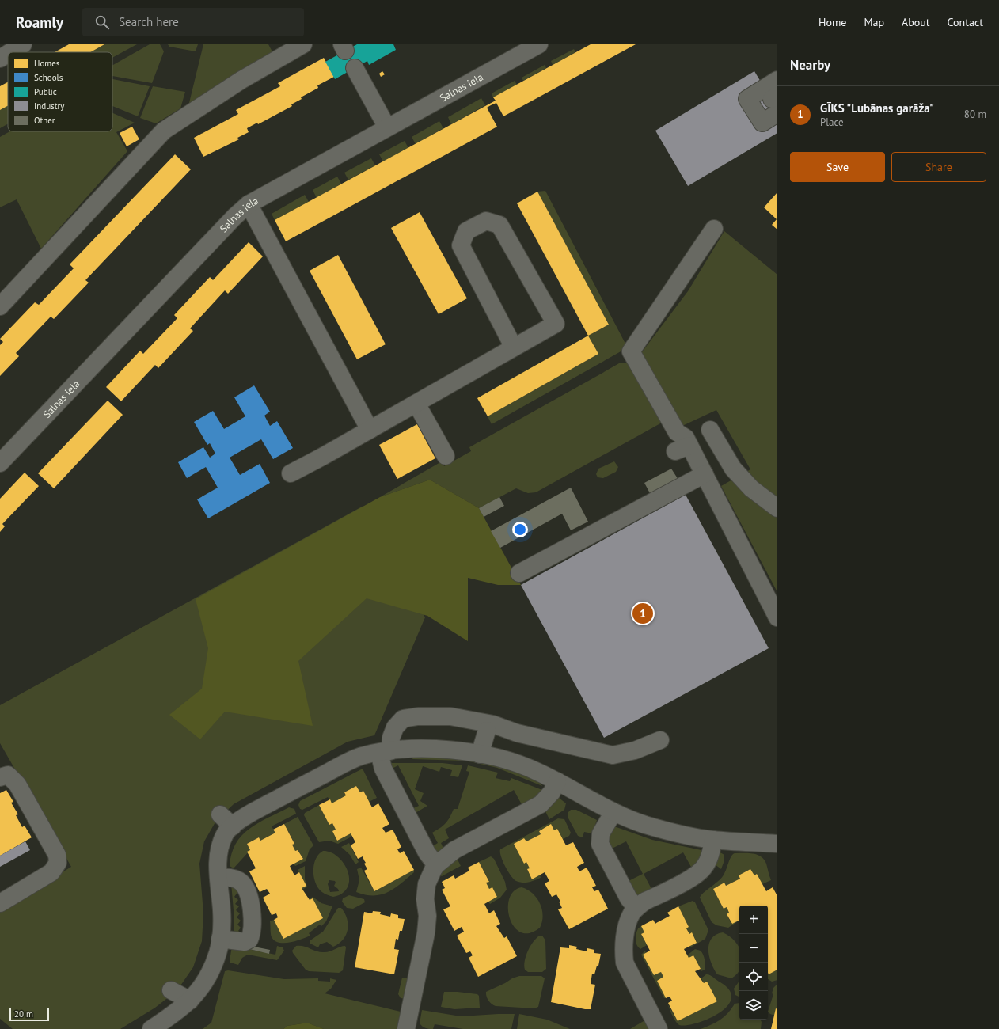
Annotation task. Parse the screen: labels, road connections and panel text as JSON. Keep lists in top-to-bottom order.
{
  "streets": {
    "street": ["Salnas iela"]
  },
  "legend": [
    "Homes",
    "Schools",
    "Public",
    "Industry",
    "Other"
  ],
  "scale_bar": "20 m",
  "page": {
    "header": "Roamly",
    "search": "Search here",
    "nav": [
      "Home",
      "Map",
      "About",
      "Contact"
    ],
    "heading": "Nearby",
    "list": [
      {
        "mark": "1",
        "name": "GĪKS \"Lubānas garāža\"",
        "note": "Place",
        "value": "80 m"
      }
    ],
    "buttons": ["Save", "Share"],
    "pins": "1",
    "map_buttons": ["+", "−"],
    "scale": "20 m"
  }
}
